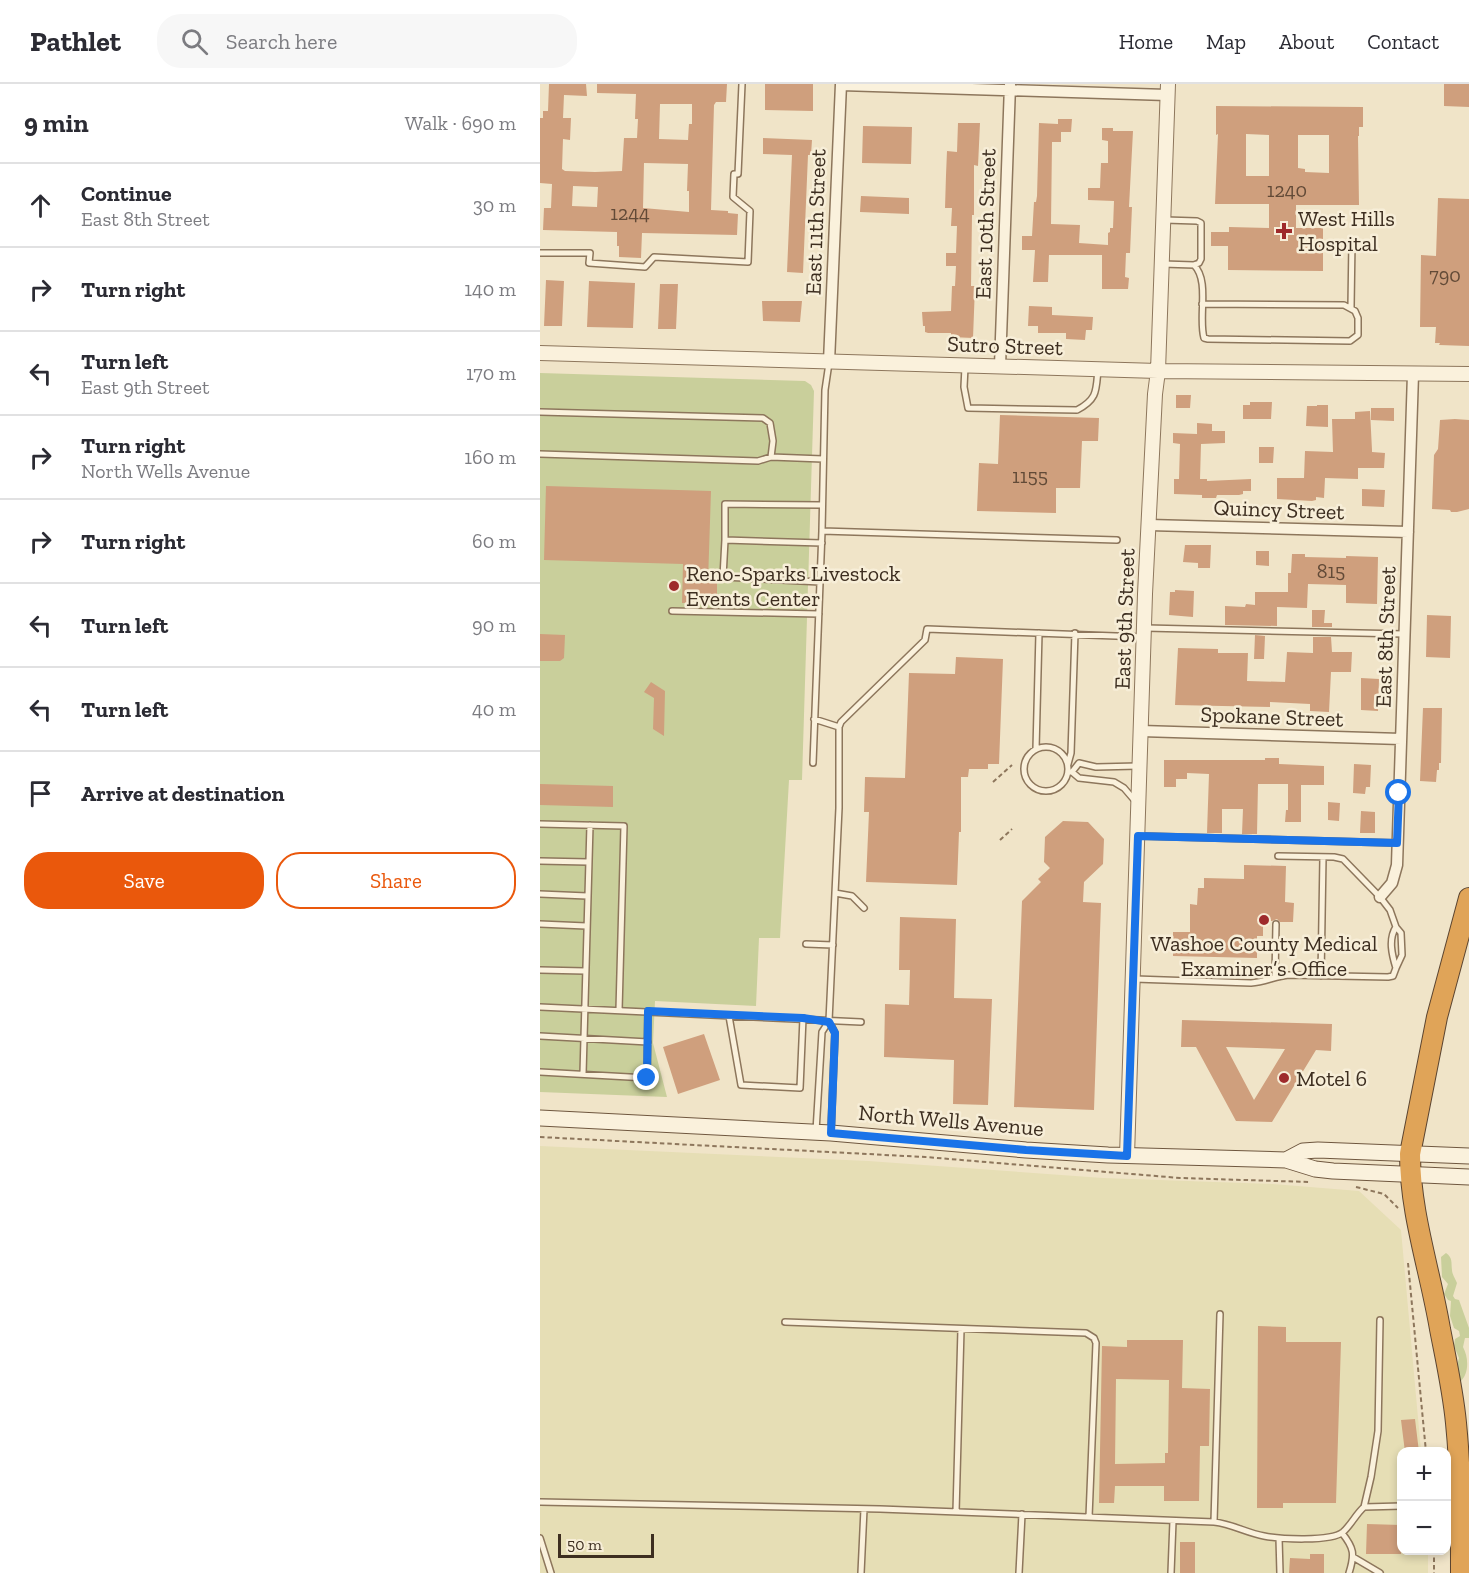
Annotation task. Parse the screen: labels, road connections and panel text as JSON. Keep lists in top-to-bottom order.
{
  "streets": {
    "main road": ["North Wells Avenue"],
    "street": [
      "East 11th Street",
      "East 10th Street",
      "Sutro Street",
      "Quincy Street",
      "East 9th Street",
      "East 8th Street",
      "Spokane Street"
    ]
  },
  "crossings": [
    ["East 11th Street", "Sutro Street"],
    ["East 10th Street", "Sutro Street"],
    ["Sutro Street", "East 9th Street"],
    ["Sutro Street", "East 8th Street"],
    ["Quincy Street", "East 9th Street"],
    ["Quincy Street", "East 8th Street"],
    ["East 9th Street", "Spokane Street"],
    ["East 9th Street", "North Wells Avenue"],
    ["East 8th Street", "Spokane Street"]
  ],
  "places": {
    "health": ["West Hills Hospital"],
    "other": ["Reno-Sparks Livestock Events Center", "Washoe County Medical Examiner’s Office", "Motel 6"]
  },
  "house_numbers": [
    "1240",
    "1244",
    "790",
    "1155",
    "815"
  ],
  "scale_bar": "50 m",
  "page": {
    "header": "Pathlet",
    "search": "Search here",
    "nav": [
      "Home",
      "Map",
      "About",
      "Contact"
    ],
    "heading": ["9 min", "Walk · 690 m"],
    "list": [
      ["Continue", "East 8th Street", "30 m"],
      ["Turn right", "140 m"],
      ["Turn left", "East 9th Street", "170 m"],
      ["Turn right", "North Wells Avenue", "160 m"],
      ["Turn right", "60 m"],
      ["Turn left", "90 m"],
      ["Turn left", "40 m"],
      "Arrive at destination"
    ],
    "buttons": ["Save", "Share"],
    "map_buttons": ["+", "−"],
    "scale": "50 m"
  }
}
